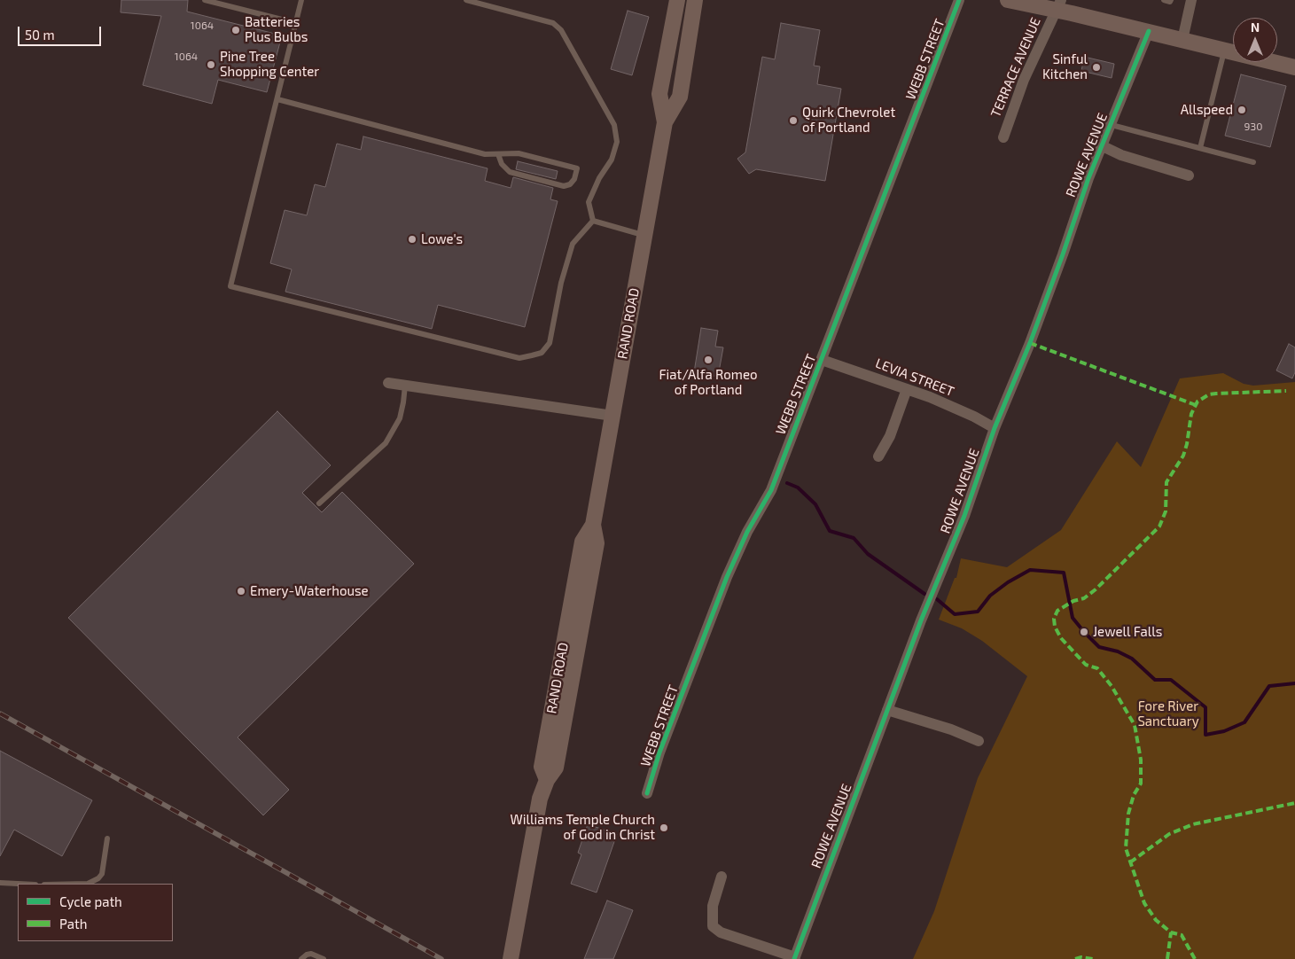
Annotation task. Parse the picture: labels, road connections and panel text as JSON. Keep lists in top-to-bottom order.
{
  "streets": {
    "main road": ["RAND ROAD"],
    "street": [
      "WEBB STREET",
      "TERRACE AVENUE",
      "ROWE AVENUE",
      "LEVIA STREET"
    ]
  },
  "crossings": [
    ["WEBB STREET", "LEVIA STREET"],
    ["ROWE AVENUE", "LEVIA STREET"]
  ],
  "parks": ["Fore River Sanctuary"],
  "places": [
    "Batteries Plus Bulbs",
    "Pine Tree Shopping Center",
    "Sinful Kitchen",
    "Allspeed",
    "Quirk Chevrolet of Portland",
    "Lowe's",
    "Fiat/Alfa Romeo of Portland",
    "Emery-Waterhouse",
    "Jewell Falls",
    "Williams Temple Church of God in Christ"
  ],
  "house_numbers": ["1064", "1064", "930"],
  "legend": ["Cycle path", "Path"],
  "scale_bar": "50 m",
  "north": "top"
}
